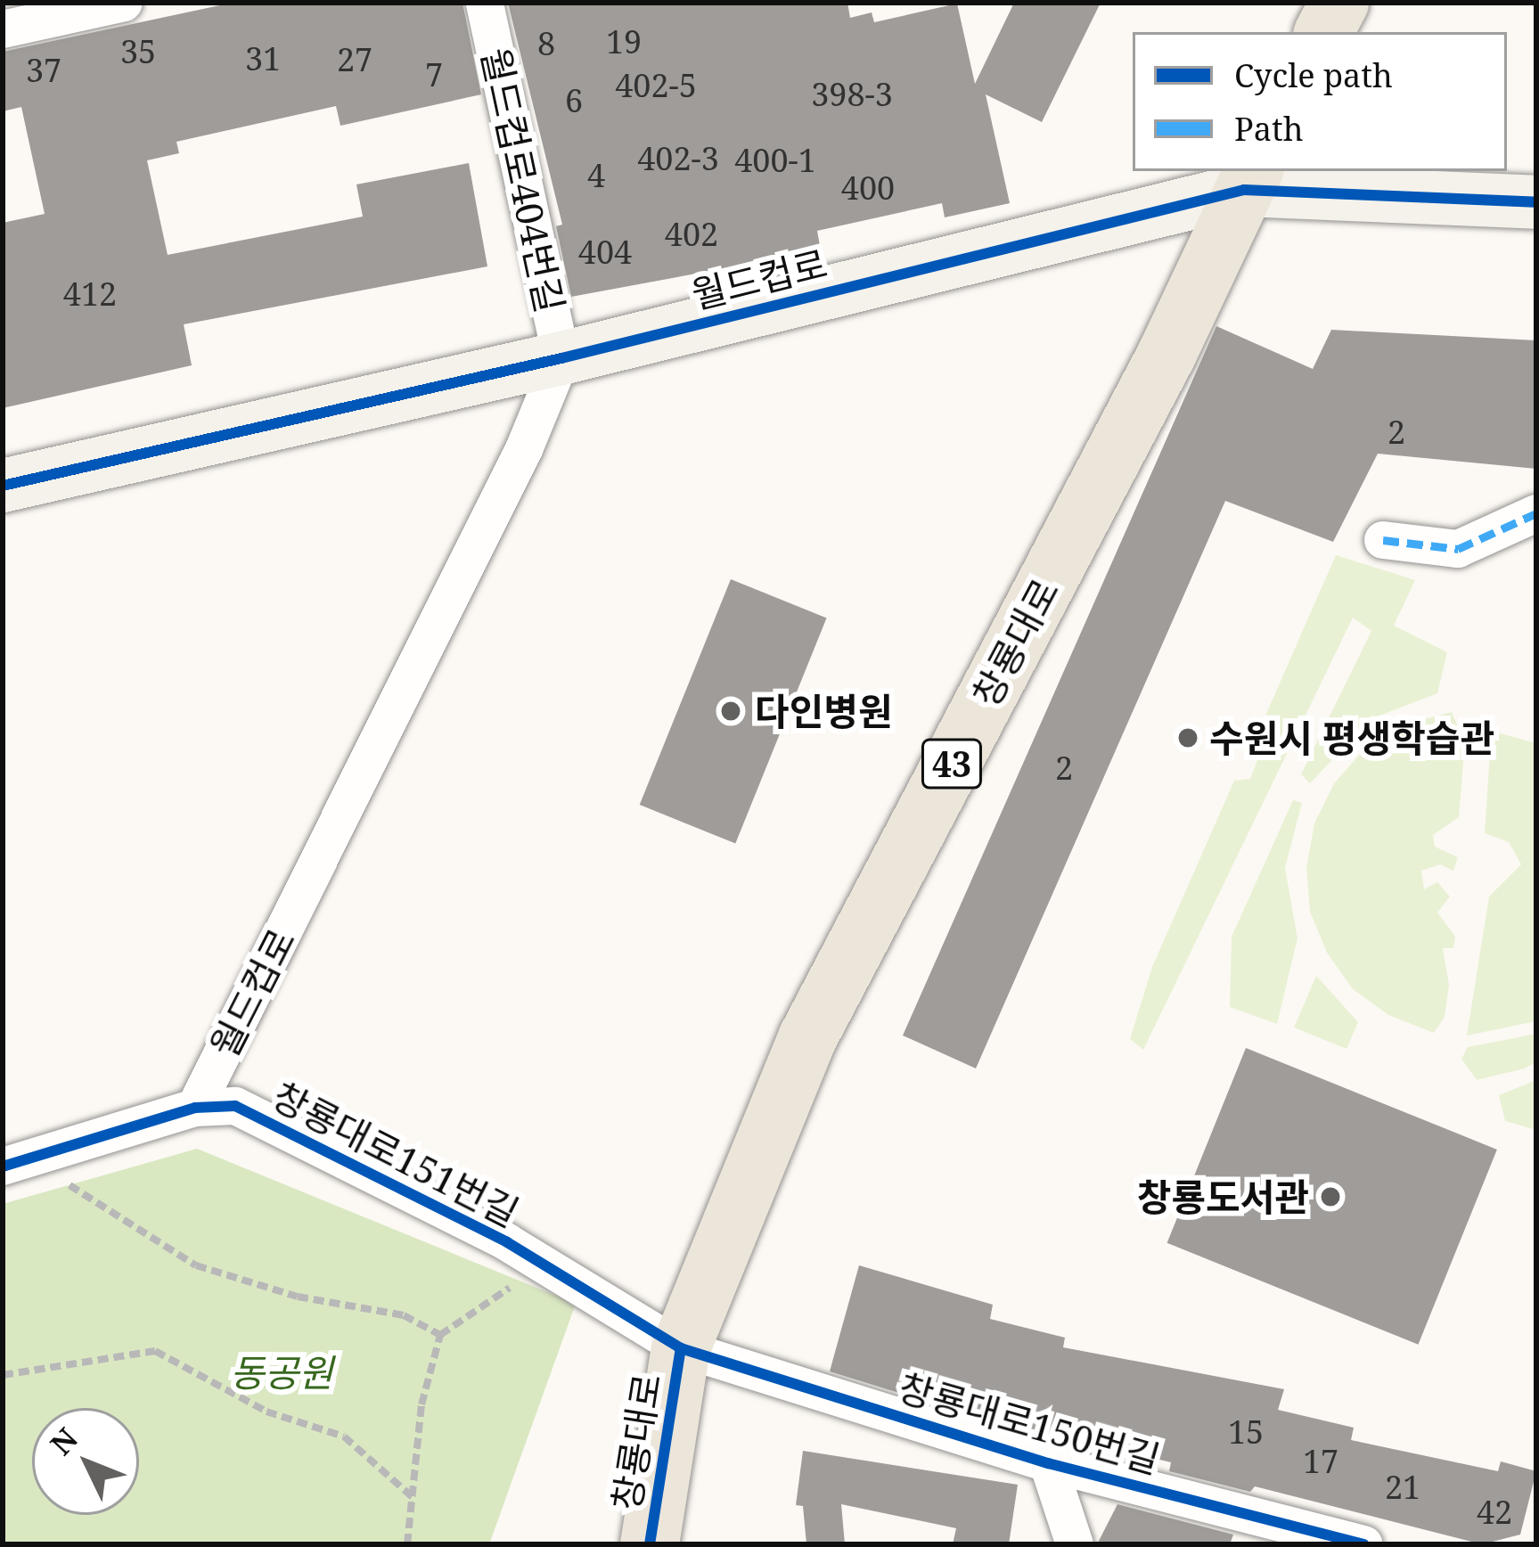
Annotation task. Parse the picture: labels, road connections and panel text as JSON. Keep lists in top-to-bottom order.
{
  "streets": {
    "main road": ["창룡대로", "43"],
    "street": [
      "월드컵로404번길",
      "월드컵로",
      "창룡대로151번길",
      "창룡대로150번길"
    ]
  },
  "crossings": [
    ["월드컵로404번길", "월드컵로"],
    ["월드컵로", "창룡대로"],
    ["월드컵로", "창룡대로151번길"],
    ["창룡대로", "창룡대로151번길"],
    ["창룡대로", "창룡대로150번길"],
    ["창룡대로151번길", "창룡대로150번길"]
  ],
  "parks": ["동공원"],
  "places": ["다인병원", "수원시 평생학습관", "창룡도서관"],
  "house_numbers": [
    "19",
    "8",
    "35",
    "31",
    "27",
    "37",
    "7",
    "402-5",
    "398-3",
    "6",
    "402-3",
    "400-1",
    "4",
    "400",
    "402",
    "404",
    "412",
    "2",
    "2",
    "15",
    "17",
    "21",
    "42"
  ],
  "legend": ["Cycle path", "Path"],
  "north": "top left"
}
